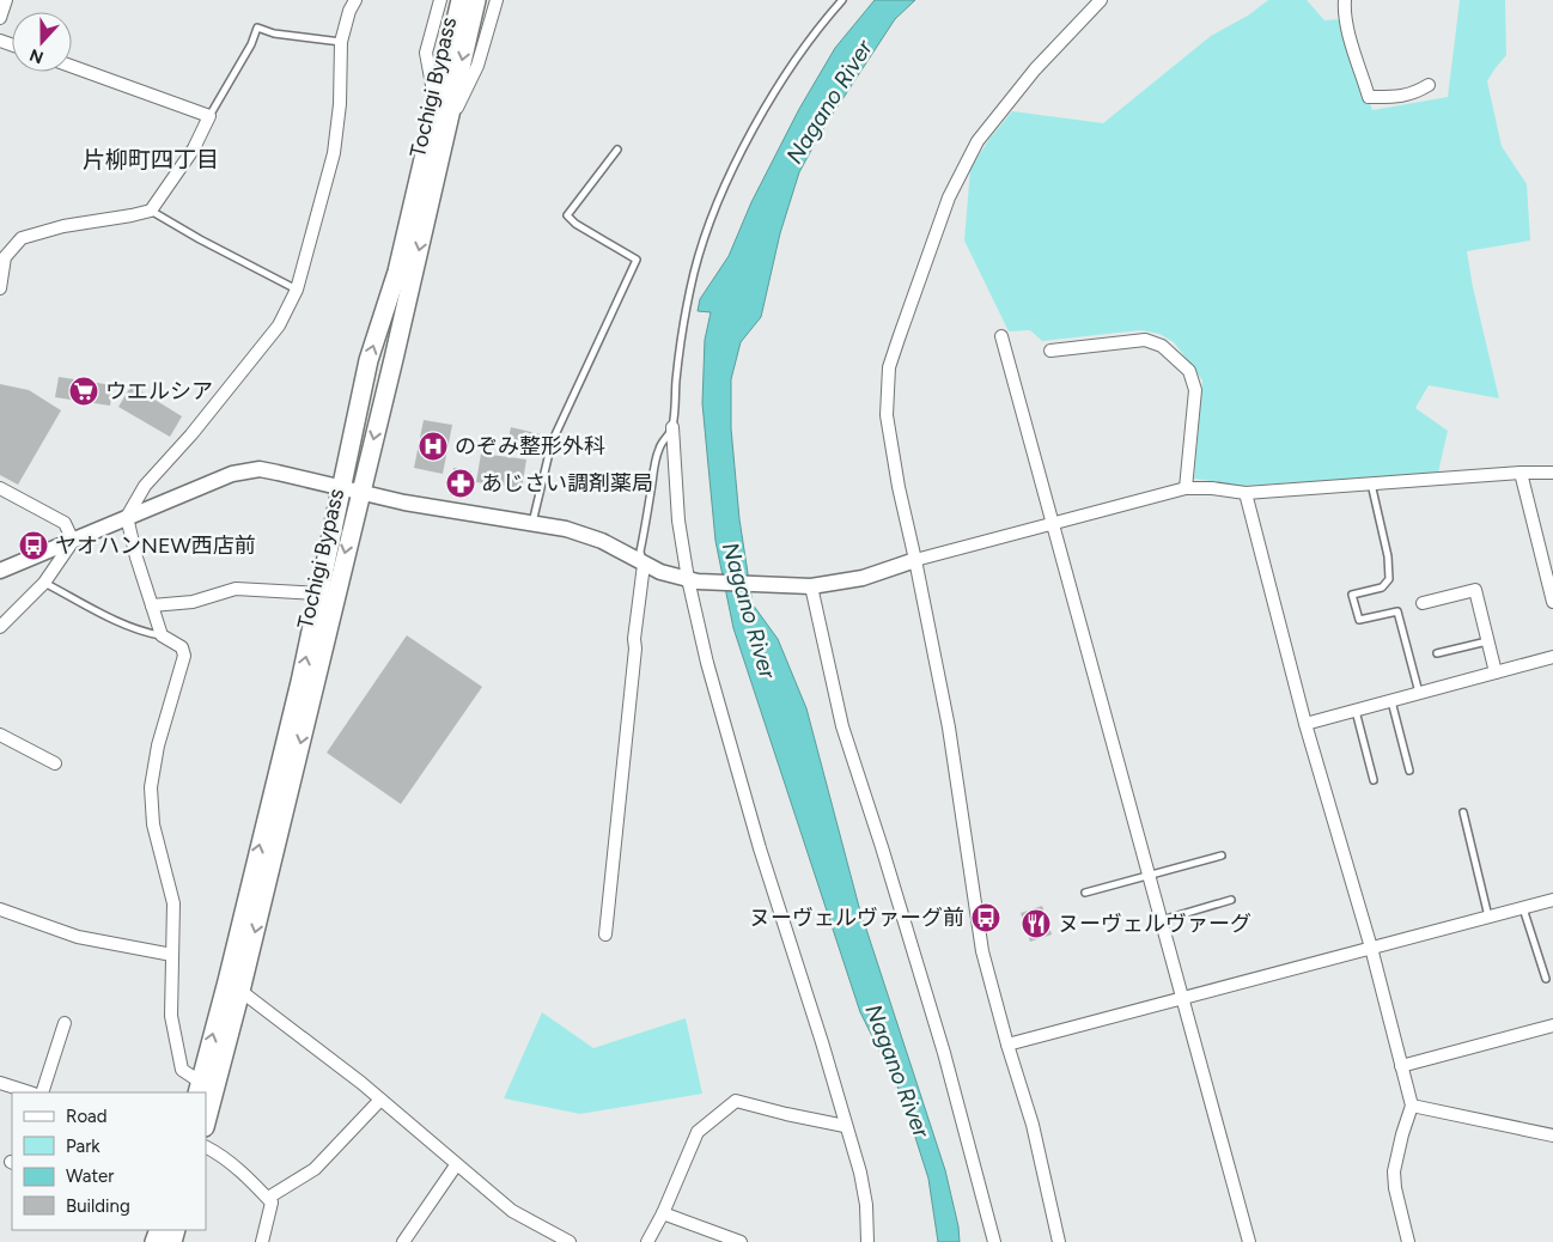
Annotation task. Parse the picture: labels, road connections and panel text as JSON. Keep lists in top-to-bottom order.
{
  "streets": {
    "main road": ["Tochigi Bypass"]
  },
  "districts": ["片柳町四丁目"],
  "water": ["Nagano River"],
  "places": {
    "supermarket": ["ウエルシア"],
    "hospital": ["のぞみ整形外科"],
    "pharmacy": ["あじさい調剤薬局"],
    "bus stop": ["ヤオハンNEW西店前", "ヌーヴェルヴァーグ前"],
    "restaurant": ["ヌーヴェルヴァーグ"]
  },
  "legend": [
    "Road",
    "Park",
    "Water",
    "Building"
  ],
  "north": "bottom"
}
